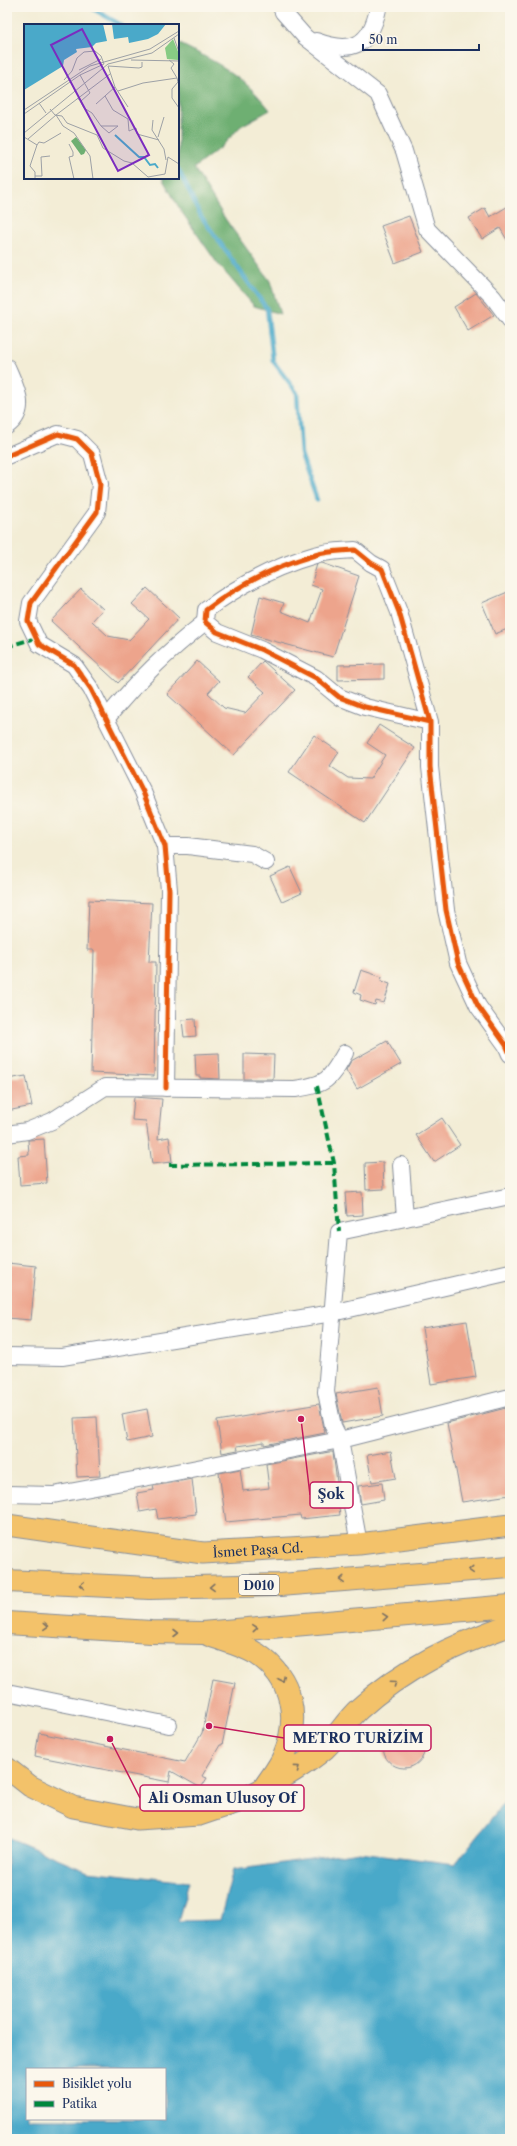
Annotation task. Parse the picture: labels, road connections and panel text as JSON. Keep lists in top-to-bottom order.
{
  "streets": {
    "highway": ["D010"],
    "main road": ["İsmet Paşa Cd."]
  },
  "places": ["Şok", "METRO TURİZİM", "Ali Osman Ulusoy Of"],
  "legend": ["Bisiklet yolu", "Patika"],
  "scale_bar": "50 m"
}
